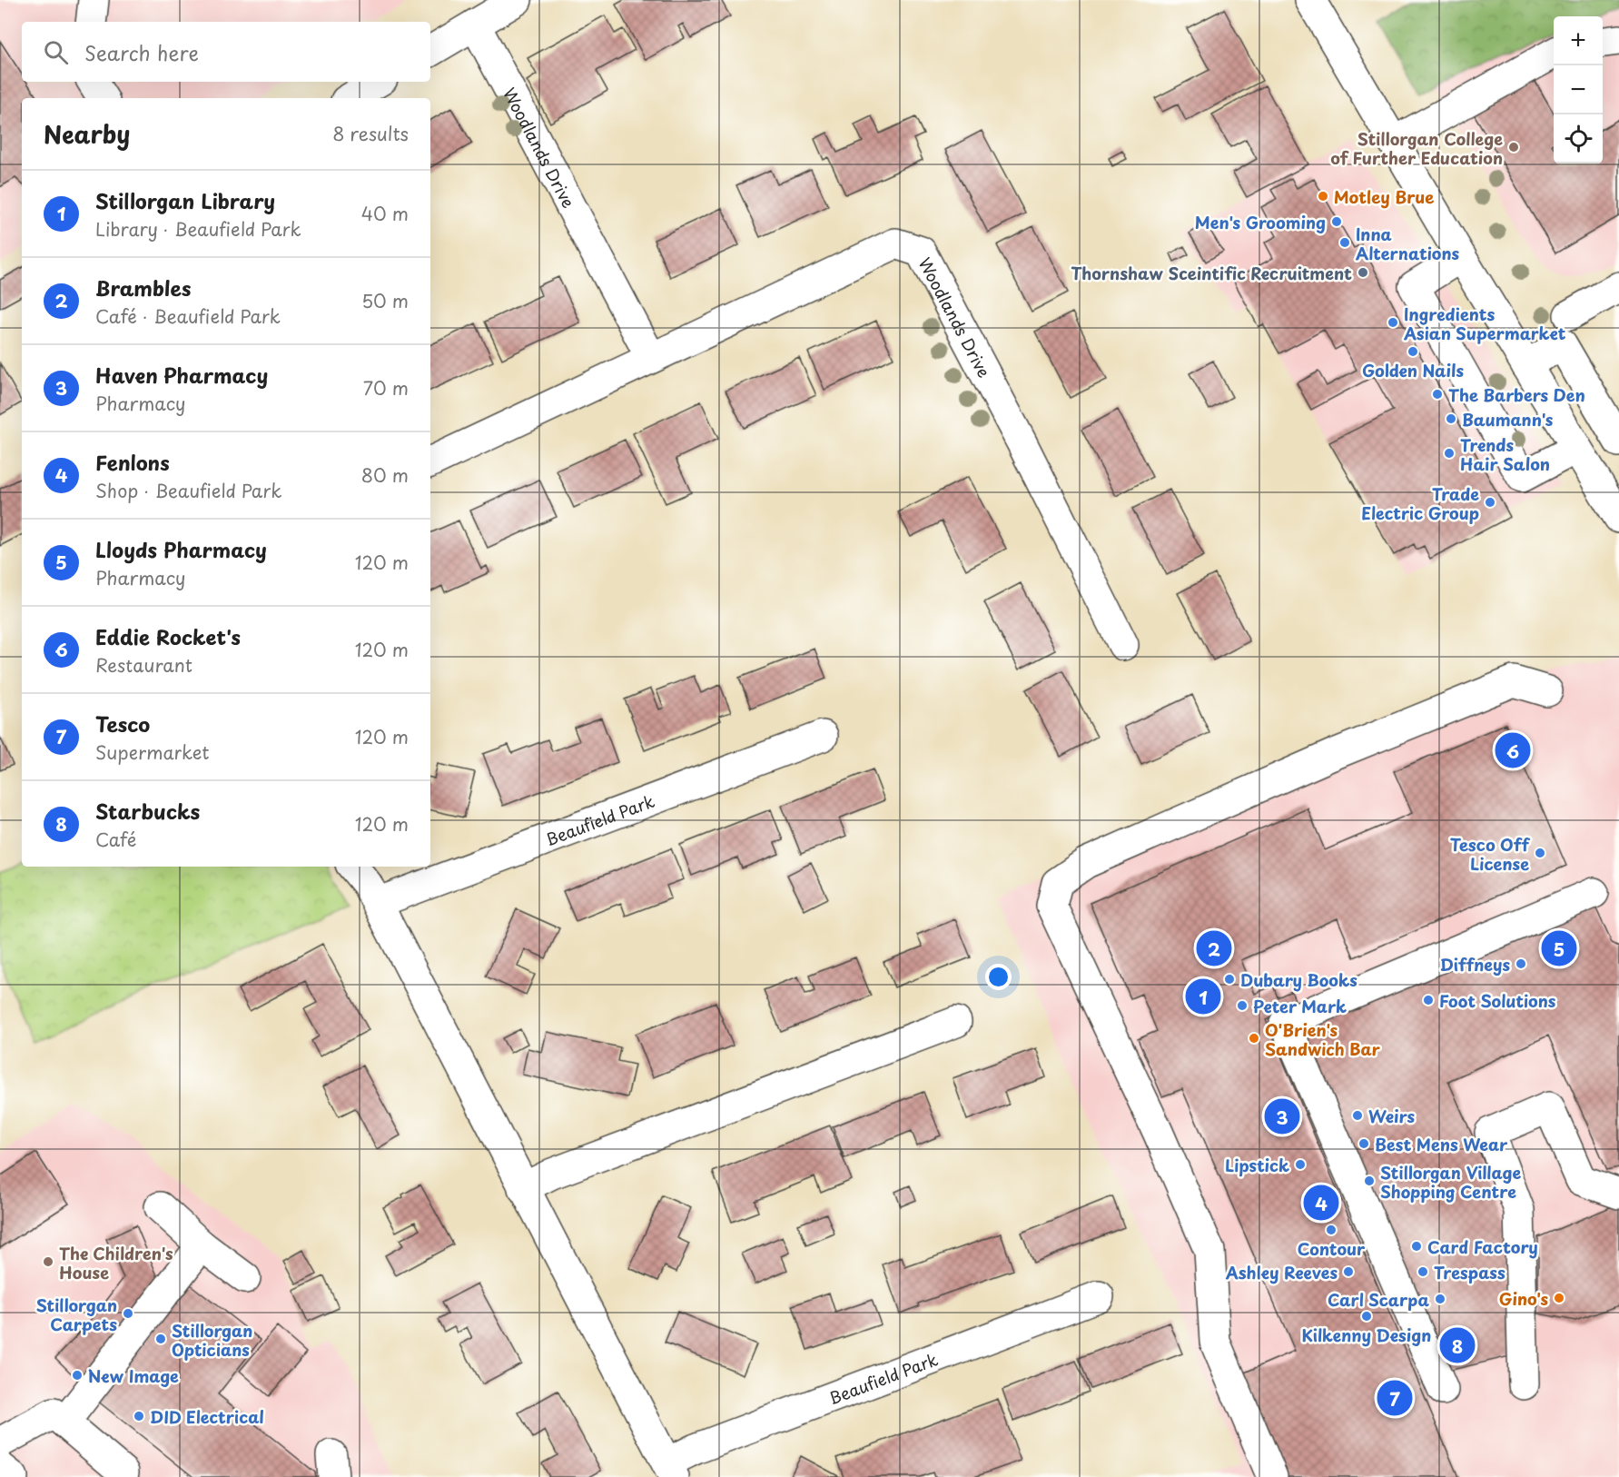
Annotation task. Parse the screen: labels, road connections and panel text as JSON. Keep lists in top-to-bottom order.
{
  "streets": {
    "street": ["Woodlands Drive", "Beaufield Park"]
  },
  "places": [
    "Stillorgan College of Further Education",
    "Motley Brue",
    "Men's Grooming",
    "Inna Alternations",
    "Thornshaw Sceintific Recruitment",
    "Ingredients Asian Supermarket",
    "Golden Nails",
    "The Barbers Den",
    "Baumann's",
    "Trends Hair Salon",
    "Trade Electric Group",
    "Tesco Off License",
    "Diffneys",
    "Dubary Books",
    "Foot Solutions",
    "Peter Mark",
    "O'Brien's Sandwich Bar",
    "Weirs",
    "Best Mens Wear",
    "Lipstick",
    "Stillorgan Village Shopping Centre",
    "Contour",
    "Card Factory",
    "The Children's House",
    "Ashley Reeves",
    "Trespass",
    "Gino's",
    "Carl Scarpa",
    "Stillorgan Carpets",
    "Kilkenny Design",
    "Stillorgan Opticians",
    "New Image",
    "DID Electrical"
  ],
  "page": {
    "map_buttons": ["+", "−"],
    "search": "Search here",
    "heading": ["Nearby", "8 results"],
    "list": [
      {
        "mark": "1",
        "name": "Stillorgan Library",
        "note": "Library · Beaufield Park",
        "value": "40 m"
      },
      {
        "mark": "2",
        "name": "Brambles",
        "note": "Café · Beaufield Park",
        "value": "50 m"
      },
      {
        "mark": "3",
        "name": "Haven Pharmacy",
        "note": "Pharmacy",
        "value": "70 m"
      },
      {
        "mark": "4",
        "name": "Fenlons",
        "note": "Shop · Beaufield Park",
        "value": "80 m"
      },
      {
        "mark": "5",
        "name": "Lloyds Pharmacy",
        "note": "Pharmacy",
        "value": "120 m"
      },
      {
        "mark": "6",
        "name": "Eddie Rocket's",
        "note": "Restaurant",
        "value": "120 m"
      },
      {
        "mark": "7",
        "name": "Tesco",
        "note": "Supermarket",
        "value": "120 m"
      },
      {
        "mark": "8",
        "name": "Starbucks",
        "note": "Café",
        "value": "120 m"
      }
    ],
    "pins": [
      "6",
      "2",
      "5",
      "1",
      "3",
      "4",
      "8",
      "7"
    ]
  }
}
